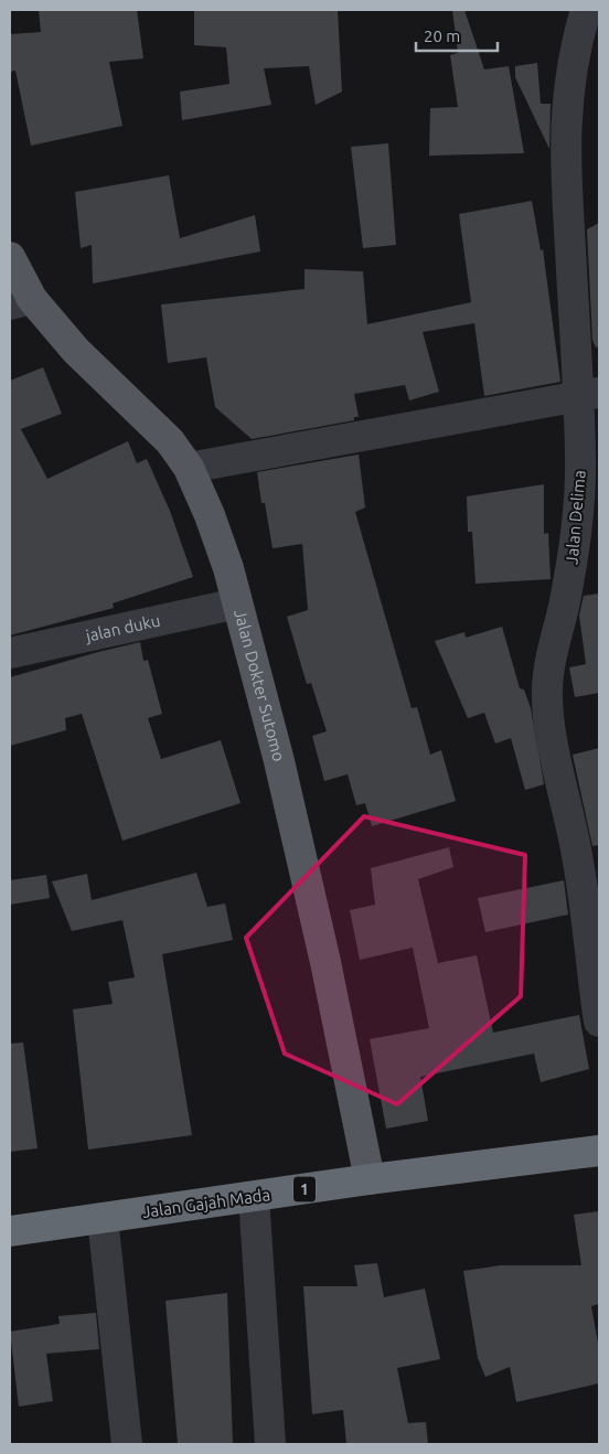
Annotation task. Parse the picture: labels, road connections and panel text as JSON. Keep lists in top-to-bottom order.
{
  "streets": {
    "highway": ["1", "Jalan Gajah Mada"],
    "main road": ["Jalan Dokter Sutomo"],
    "street": ["Jalan Delima", "jalan duku"]
  },
  "crossings": [
    ["jalan duku", "Jalan Dokter Sutomo"],
    ["Jalan Dokter Sutomo", "Jalan Gajah Mada"]
  ],
  "scale_bar": "20 m"
}
